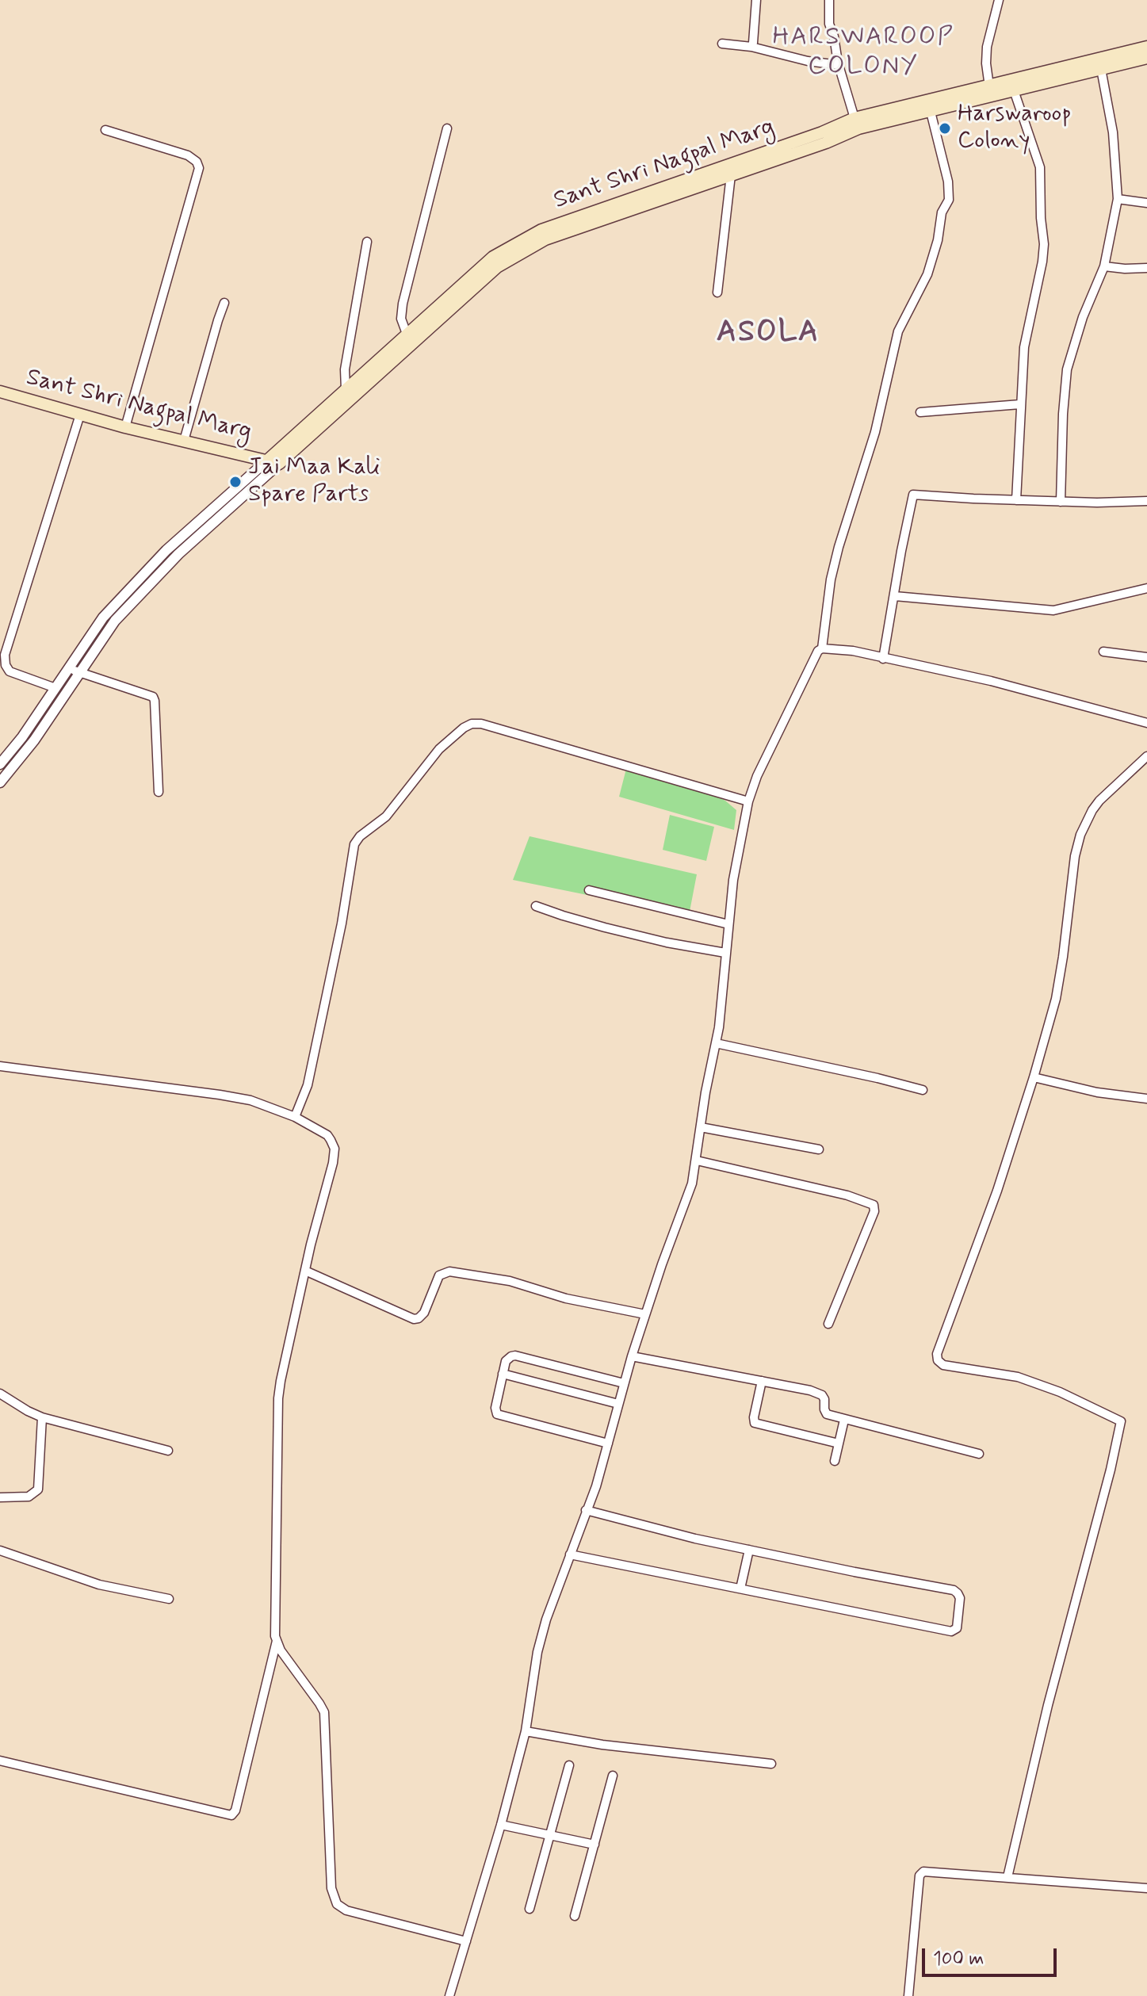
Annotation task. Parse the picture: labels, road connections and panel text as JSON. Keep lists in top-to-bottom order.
{
  "streets": {
    "main road": ["Sant Shri Nagpal Marg"]
  },
  "districts": ["HARSWAROOP COLONY", "ASOLA"],
  "places": ["Harswaroop Colony", "Jai Maa Kali Spare Parts"],
  "scale_bar": "100 m"
}
